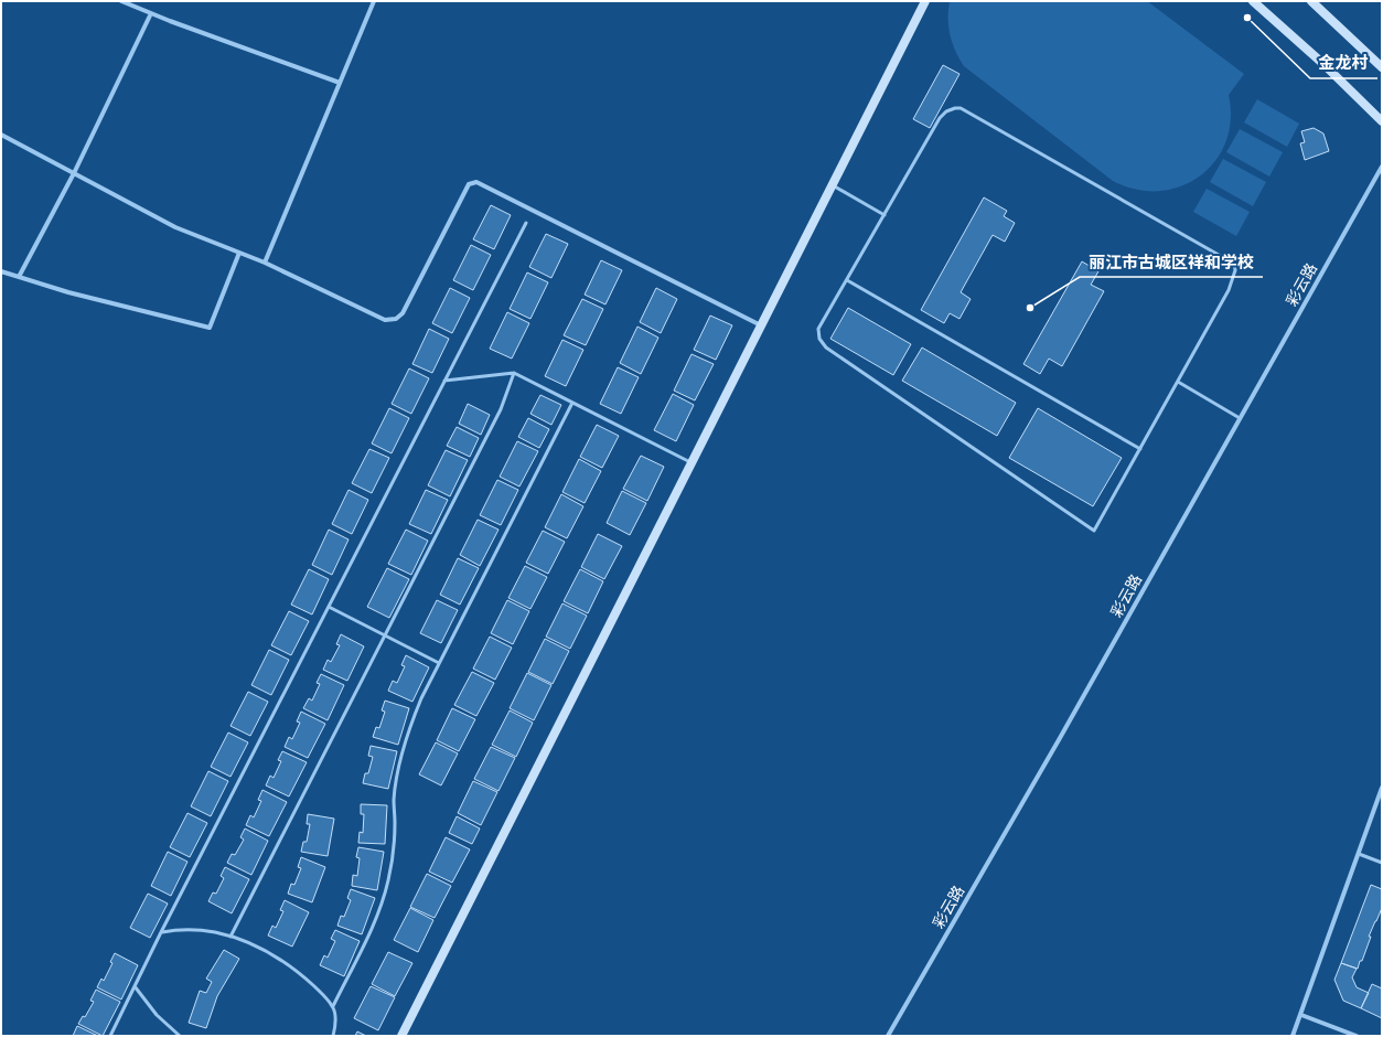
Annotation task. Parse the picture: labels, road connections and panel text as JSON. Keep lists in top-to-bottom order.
{
  "streets": {
    "street": ["彩云路"]
  },
  "places": ["金龙村", "丽江市古城区祥和学校"]
}
